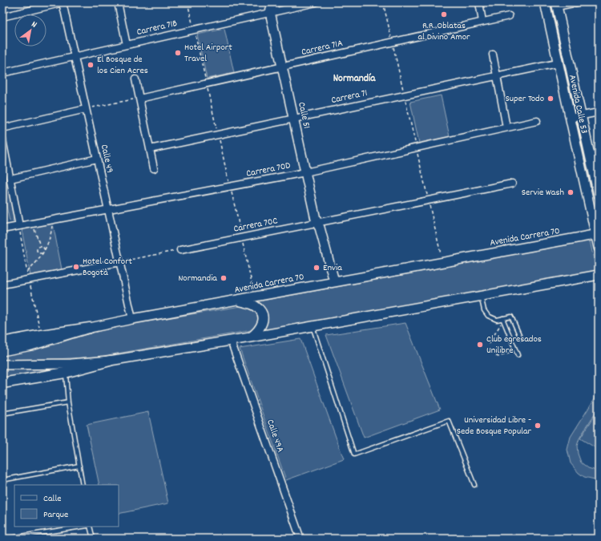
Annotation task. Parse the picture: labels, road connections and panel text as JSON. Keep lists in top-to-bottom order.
{
  "streets": {
    "main road": ["Avenida Calle 53", "Calle 51", "Avenida Carrera 70"],
    "street": [
      "Carrera 71B",
      "Carrera 71A",
      "Carrera 71",
      "Calle 49",
      "Carrera 70D",
      "Carrera 70C",
      "Calle 49A"
    ]
  },
  "crossings": [
    ["Carrera 71B", "Calle 51"],
    ["Carrera 71B", "Calle 49"],
    ["Carrera 71A", "Calle 51"],
    ["Carrera 71", "Calle 51"],
    ["Avenida Calle 53", "Avenida Carrera 70"],
    ["Calle 51", "Carrera 70D"],
    ["Calle 51", "Carrera 70C"],
    ["Calle 51", "Avenida Carrera 70"],
    ["Calle 49", "Carrera 70D"],
    ["Calle 49", "Avenida Carrera 70"]
  ],
  "districts": ["Normandía"],
  "places": [
    "R.R. Oblatas al Divino Amor",
    "Hotel Airport Travel",
    "El Bosque de los Cien Acres",
    "Super Todo",
    "Servie Wash",
    "Hotel Confort Bogotà",
    "Envia",
    "Normandia",
    "Club egresados Unilibre",
    "Universidad Libre - Sede Bosque Popular"
  ],
  "legend": ["Calle", "Parque"],
  "north": "top right"
}
